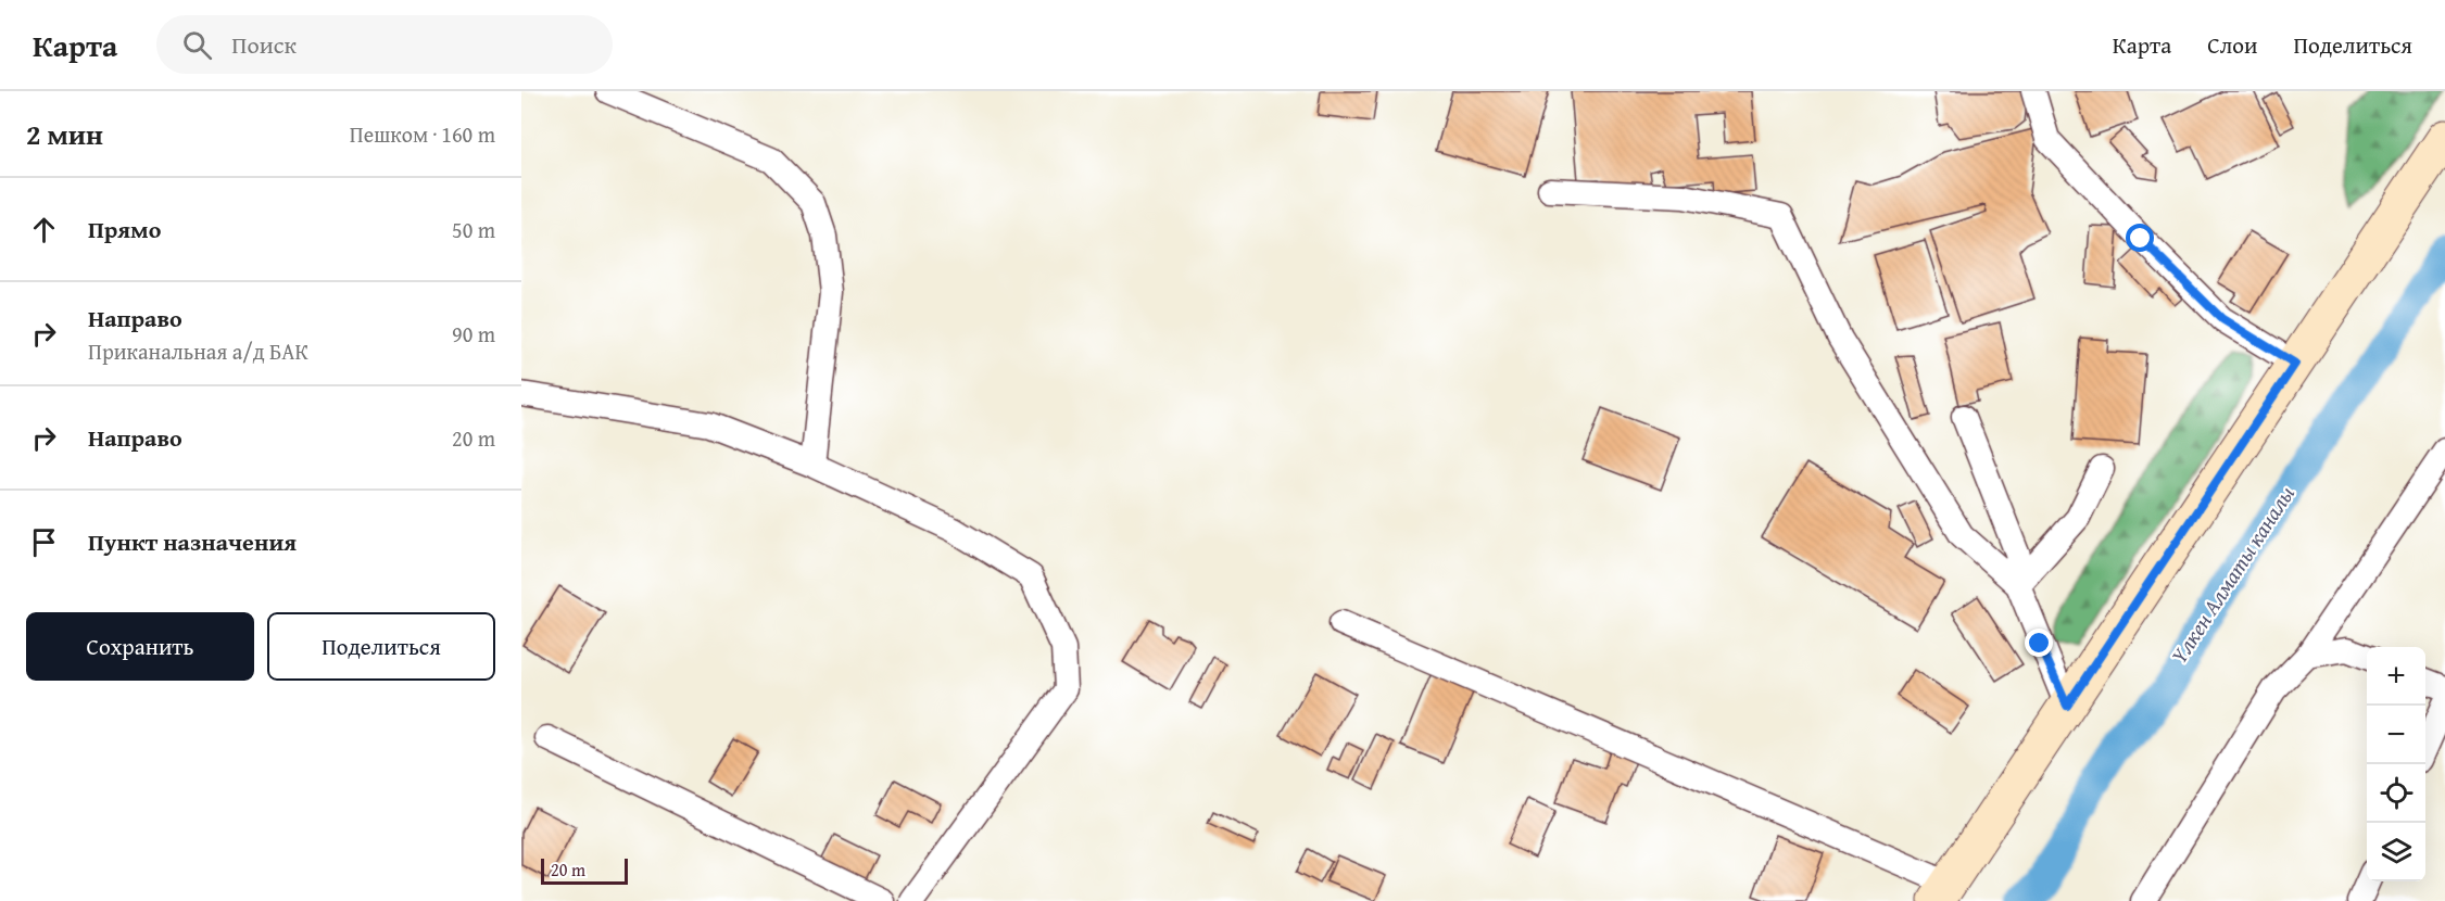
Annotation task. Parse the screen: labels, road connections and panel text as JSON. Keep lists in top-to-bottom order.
{
  "water": ["Үлкен Алматы каналы"],
  "scale_bar": "20 m",
  "page": {
    "header": "Карта",
    "search": "Поиск",
    "nav": ["Карта", "Слои", "Поделиться"],
    "heading": ["2 мин", "Пешком · 160 m"],
    "list": [
      ["Прямо", "50 m"],
      ["Направо", "Приканальная а/д БАК", "90 m"],
      ["Направо", "20 m"],
      "Пункт назначения"
    ],
    "buttons": ["Сохранить", "Поделиться"],
    "map_buttons": ["+", "−"],
    "scale": "20 m"
  }
}
